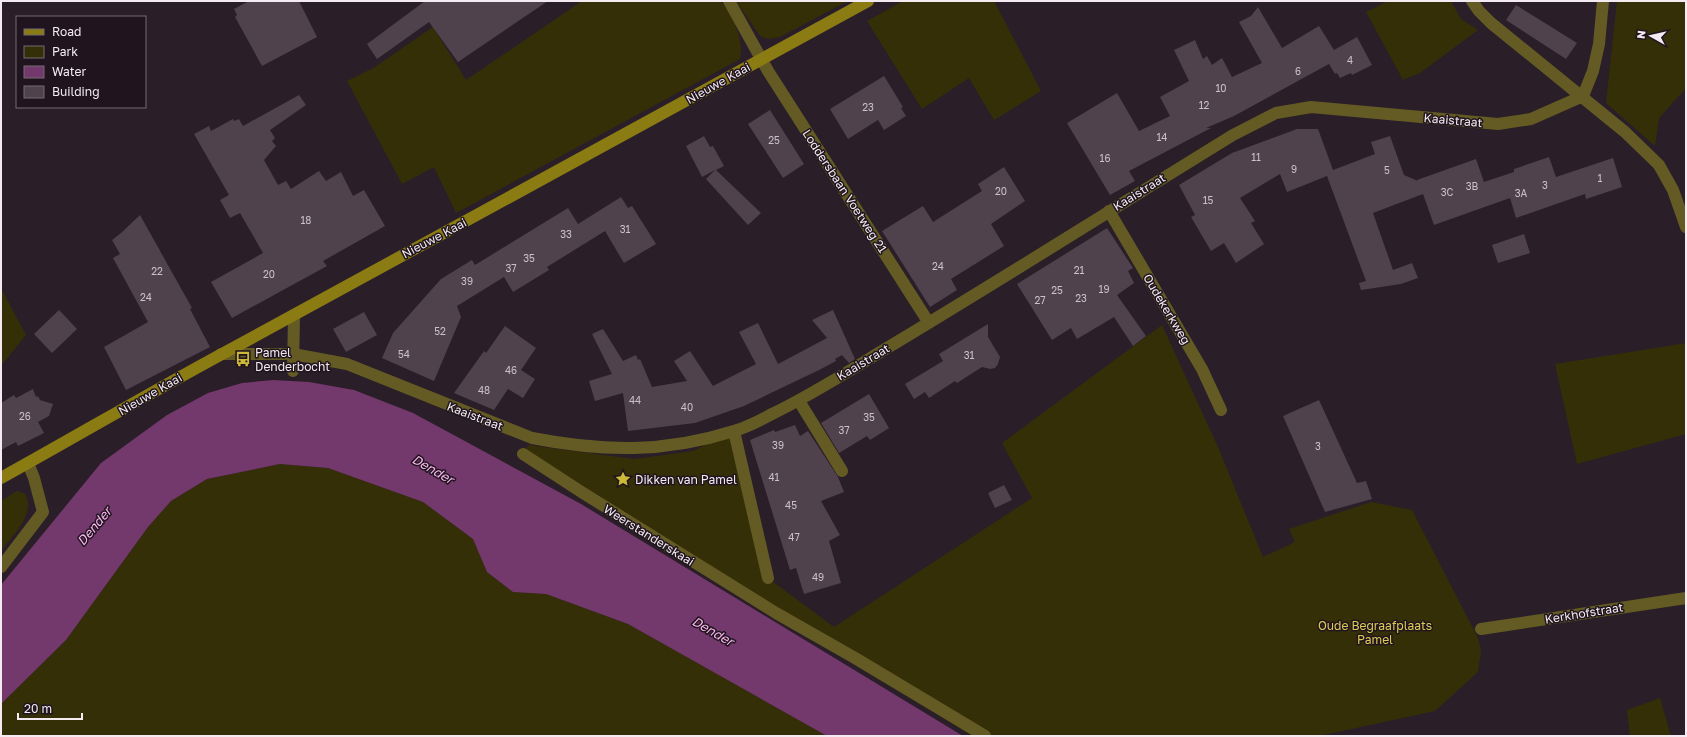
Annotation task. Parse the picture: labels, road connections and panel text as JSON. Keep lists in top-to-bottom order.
{
  "streets": {
    "main road": ["Nieuwe Kaai"],
    "street": [
      "Kaaistraat",
      "Loddersbaan Voetweg 21",
      "Oudekerkweg",
      "Weerstanderskaai",
      "Kerkhofstraat"
    ]
  },
  "crossings": [
    ["Nieuwe Kaai", "Kaaistraat"],
    ["Nieuwe Kaai", "Loddersbaan Voetweg 21"],
    ["Kaaistraat", "Loddersbaan Voetweg 21"],
    ["Kaaistraat", "Oudekerkweg"]
  ],
  "water": ["Dender"],
  "parks": ["Oude Begraafplaats Pamel"],
  "places": {
    "bus stop": ["Pamel Denderbocht"],
    "place": ["Dikken van Pamel"]
  },
  "house_numbers": [
    "4",
    "6",
    "10",
    "12",
    "23",
    "14",
    "25",
    "11",
    "16",
    "9",
    "5",
    "1",
    "3",
    "3B",
    "20",
    "3C",
    "3A",
    "15",
    "18",
    "31",
    "33",
    "35",
    "24",
    "37",
    "21",
    "22",
    "20",
    "39",
    "19",
    "25",
    "24",
    "23",
    "27",
    "52",
    "54",
    "31",
    "46",
    "48",
    "44",
    "40",
    "26",
    "35",
    "37",
    "39",
    "3",
    "41",
    "45",
    "47",
    "49"
  ],
  "legend": [
    "Road",
    "Park",
    "Water",
    "Building"
  ],
  "scale_bar": "20 m",
  "north": "left"
}
